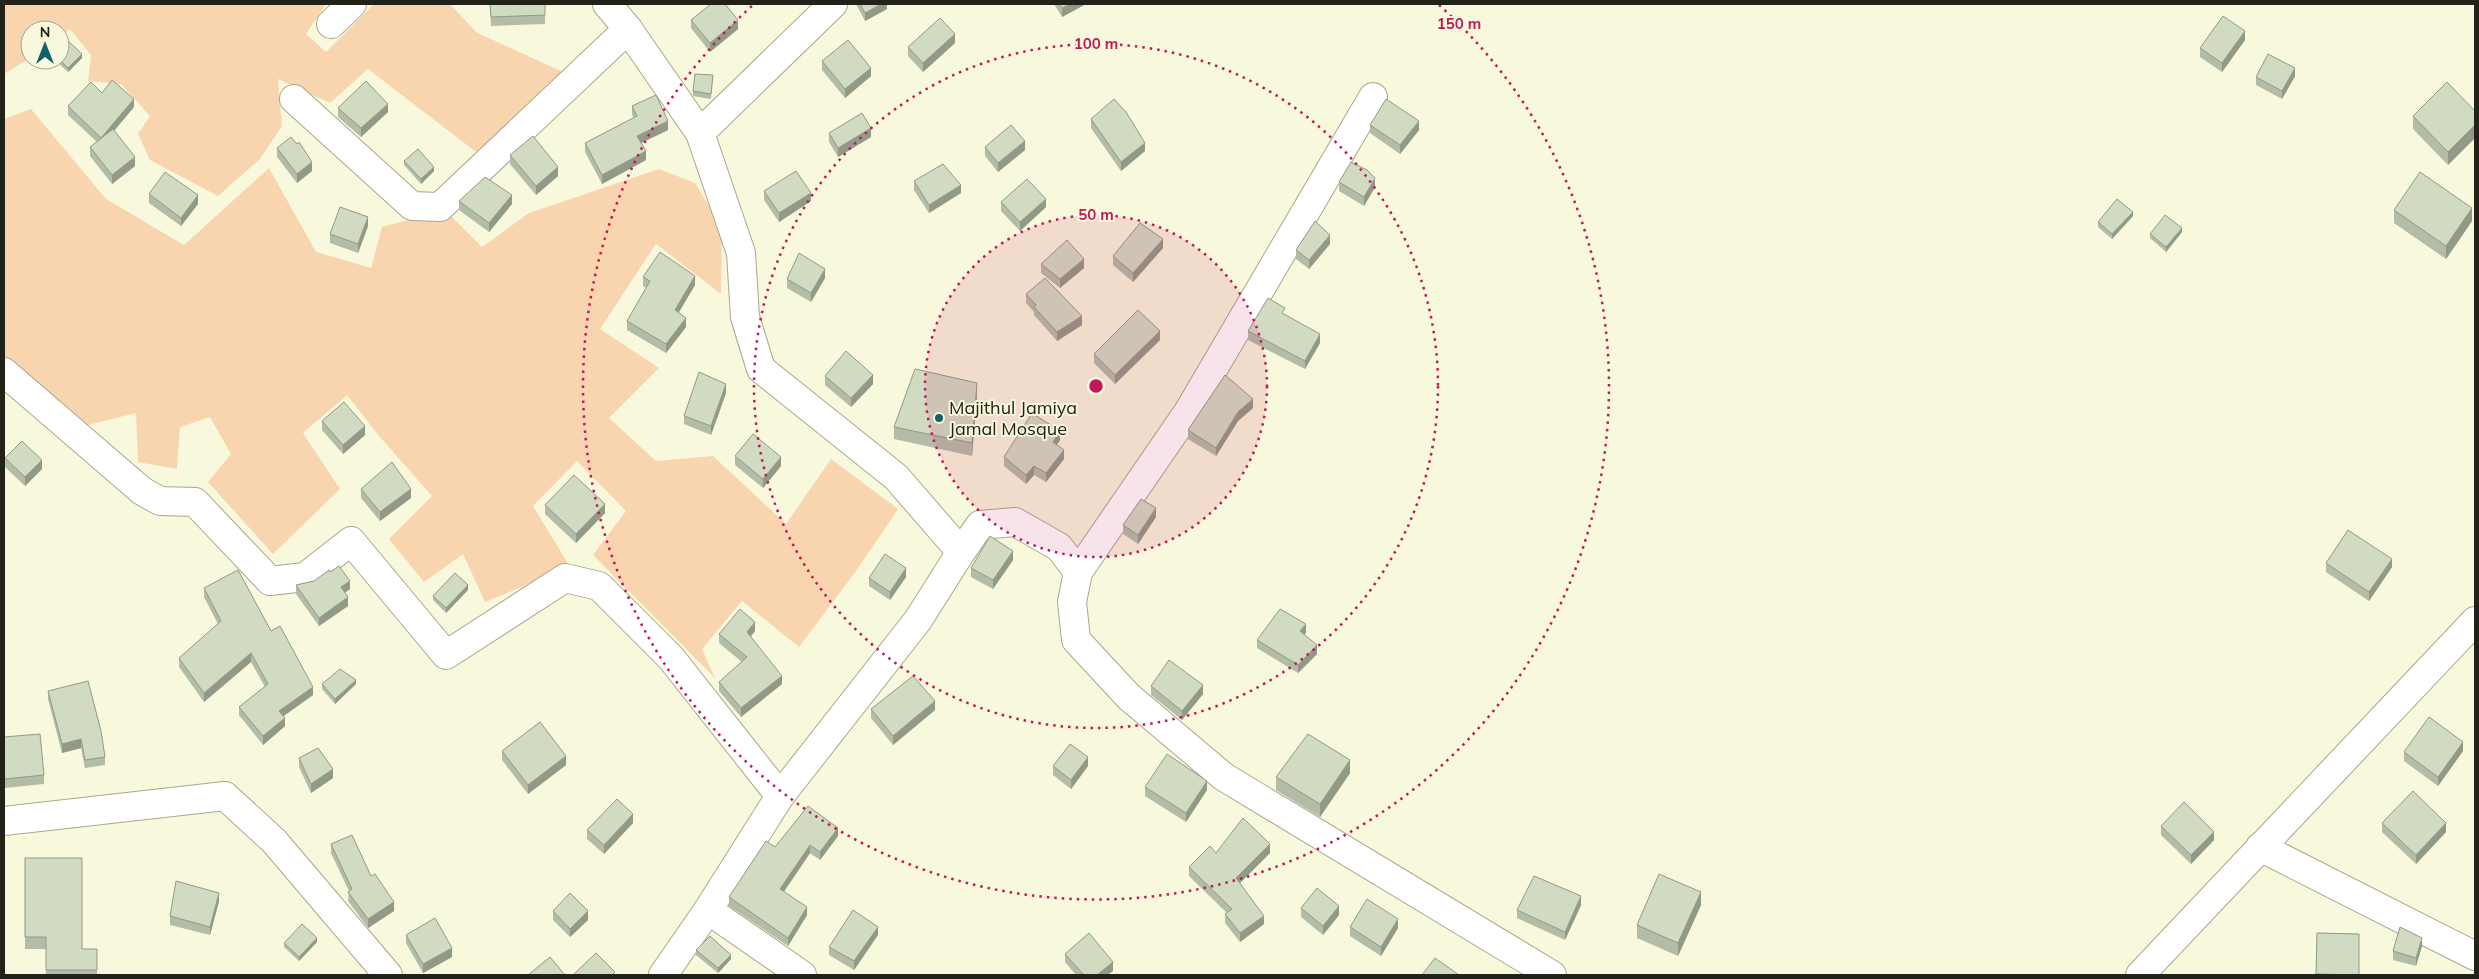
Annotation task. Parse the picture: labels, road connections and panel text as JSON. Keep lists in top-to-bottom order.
{
  "places": ["Majithul Jamiya Jamal Mosque"],
  "north": "top",
  "rings": ["150 m", "100 m", "50 m"]
}
